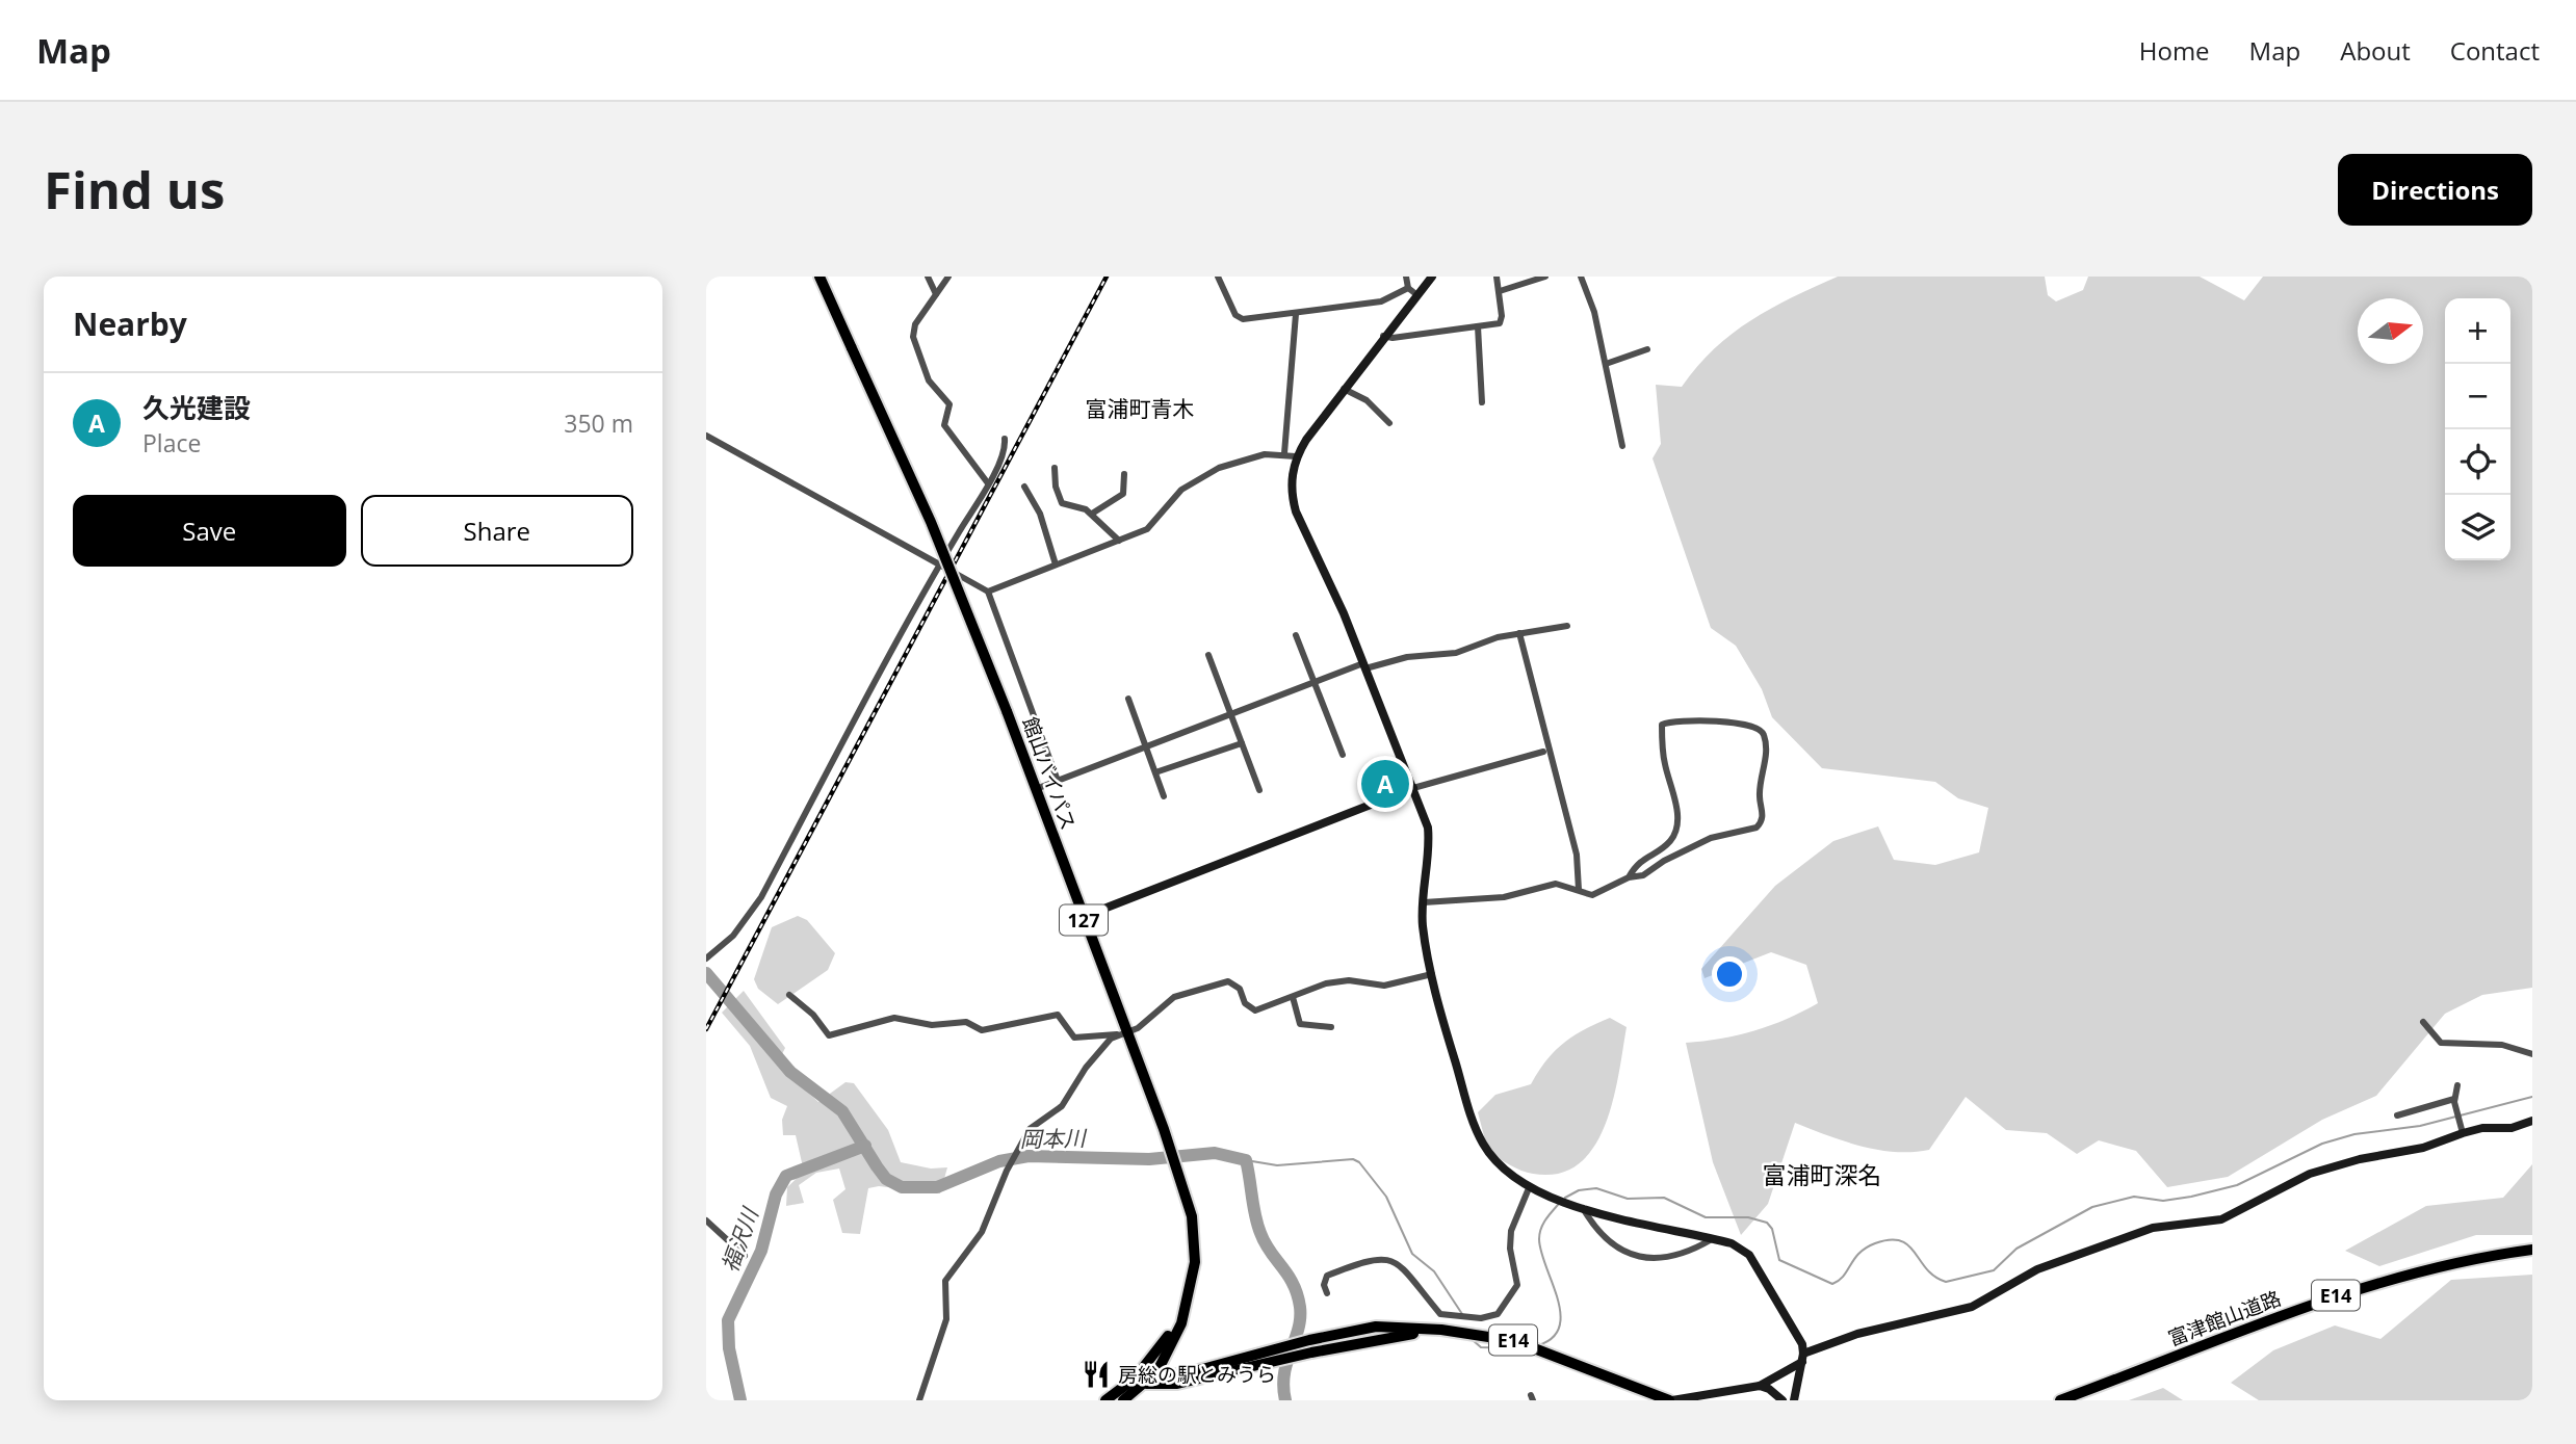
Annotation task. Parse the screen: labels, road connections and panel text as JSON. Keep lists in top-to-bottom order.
{
  "streets": {
    "highway": [
      "館山バイパス",
      "127",
      "E14",
      "富津館山道路"
    ]
  },
  "districts": ["富浦町青木", "富浦町深名"],
  "water": ["岡本川", "福沢川"],
  "places": {
    "restaurant": ["房総の駅とみうら"]
  },
  "north": "right",
  "page": {
    "header": "Map",
    "nav": [
      "Home",
      "Map",
      "About",
      "Contact"
    ],
    "buttons": [
      "Directions",
      ["Save", "Share"]
    ],
    "title": "Find us",
    "heading": "Nearby",
    "map_buttons": ["+", "−"],
    "list": [
      {
        "mark": "A",
        "name": "久光建設",
        "note": "Place",
        "value": "350 m"
      }
    ],
    "pins": "A"
  }
}
